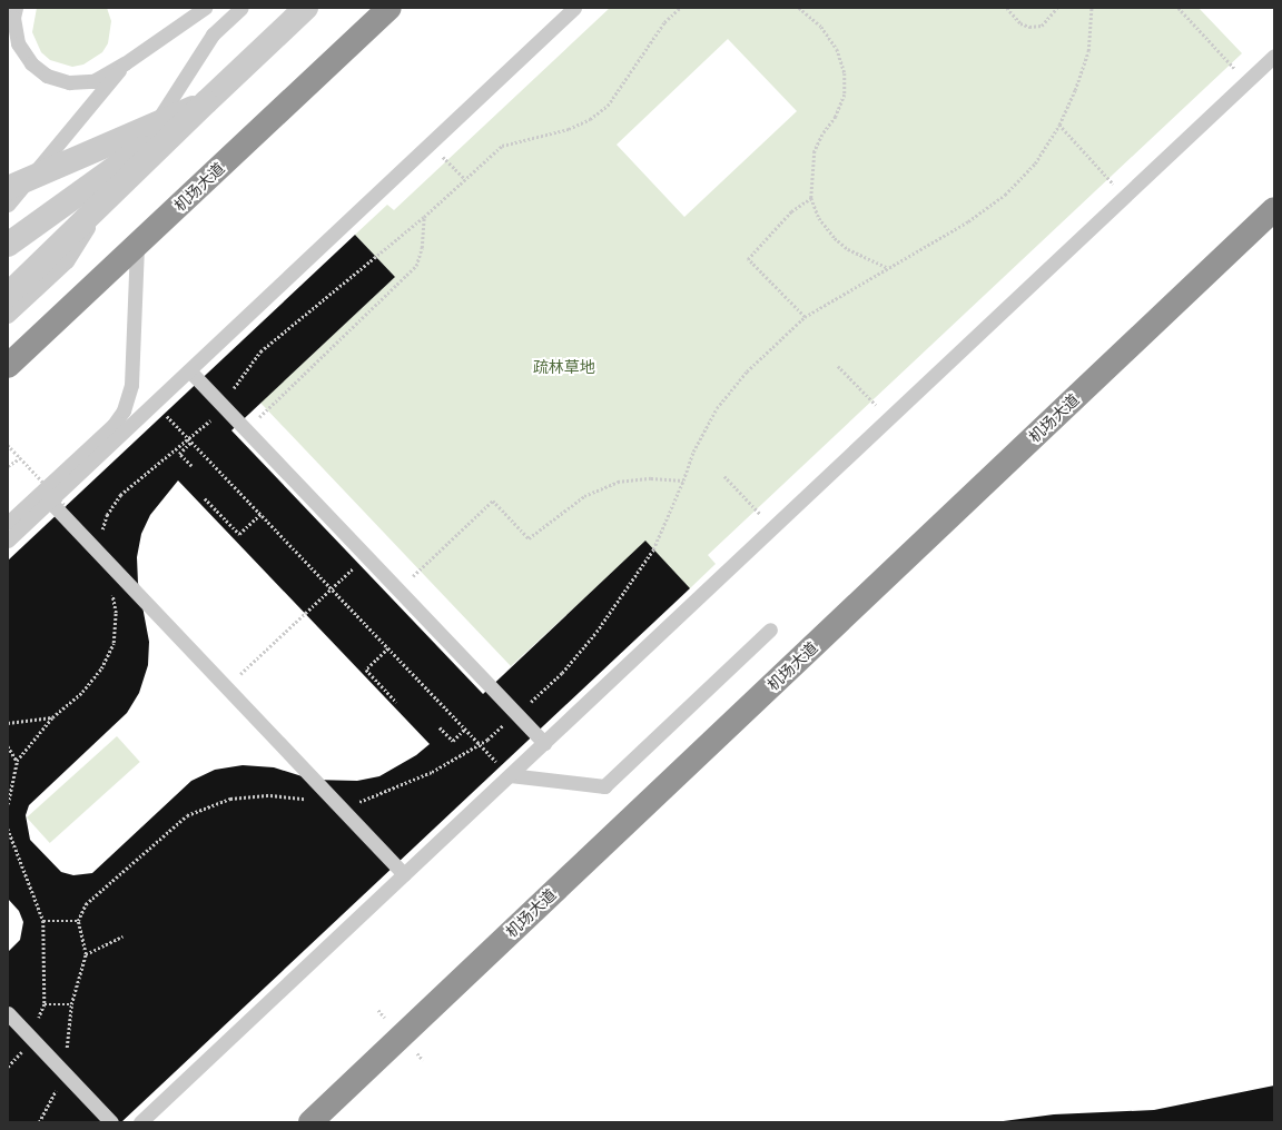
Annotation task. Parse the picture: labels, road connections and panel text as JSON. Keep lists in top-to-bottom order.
{
  "streets": {
    "highway": ["机场大道"]
  },
  "parks": ["疏林草地"]
}
